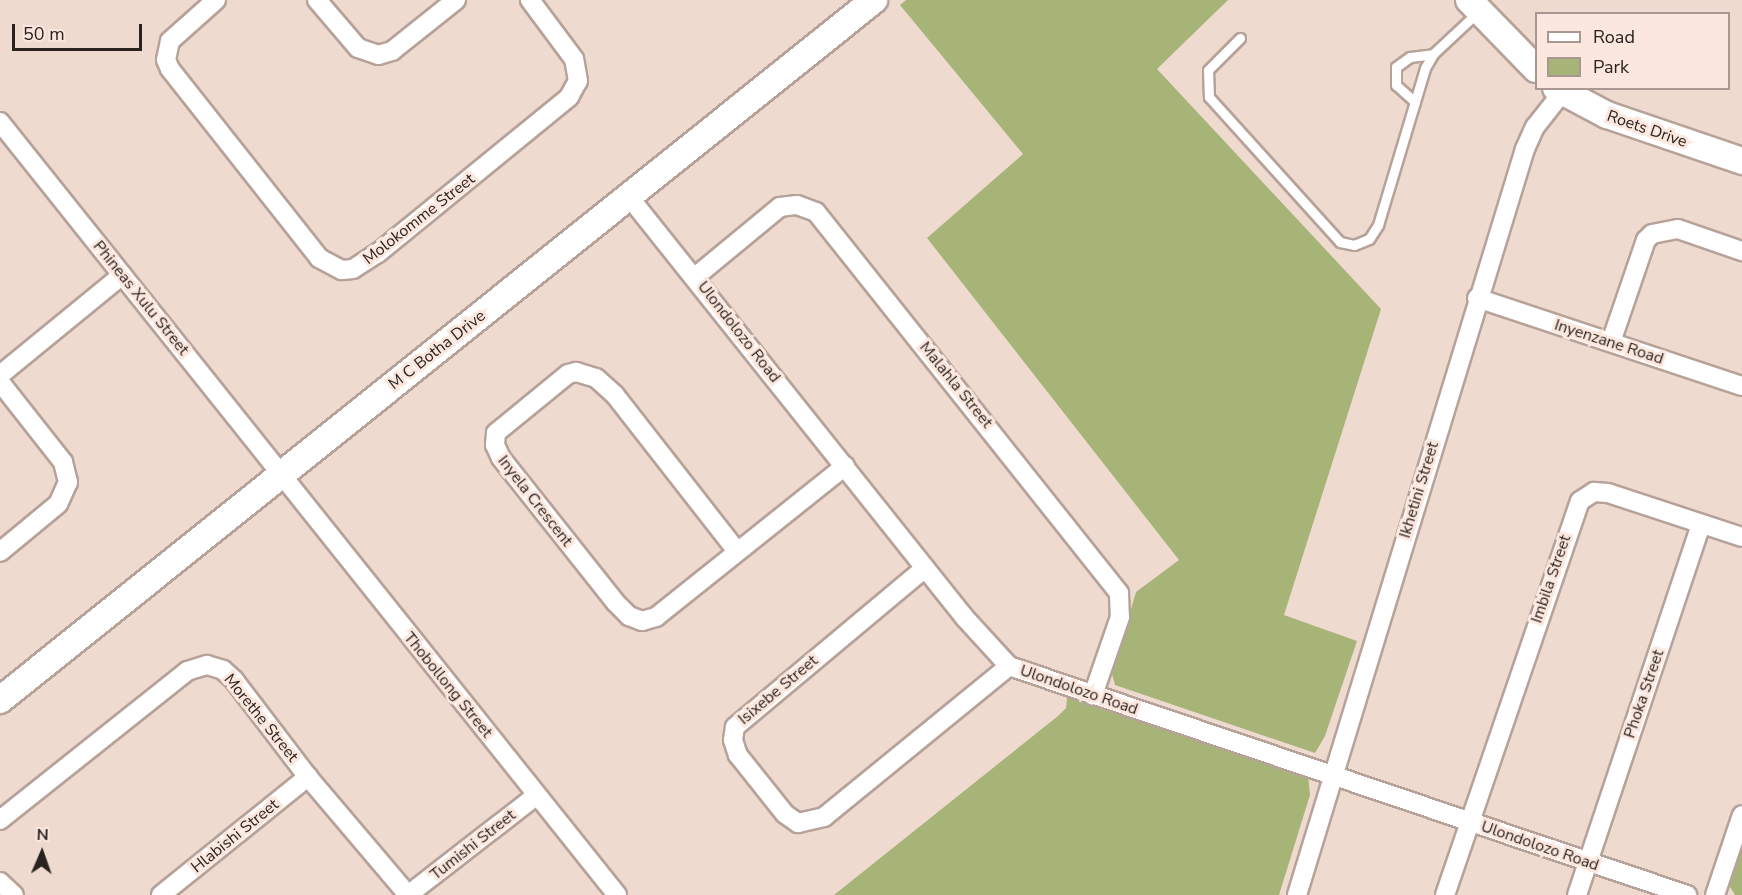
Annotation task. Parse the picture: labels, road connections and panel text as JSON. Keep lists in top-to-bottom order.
{
  "streets": {
    "street": [
      "Roets Drive",
      "Molokomme Street",
      "Phineas Xulu Street",
      "Ulondolozo Road",
      "Inyenzane Road",
      "M C Botha Drive",
      "Malahla Street",
      "Ikhetini Street",
      "Inyela Crescent",
      "Imbila Street",
      "Thobollong Street",
      "Isixebe Street",
      "Phoka Street",
      "Morethe Street",
      "Hlabishi Street",
      "Tumishi Street"
    ]
  },
  "crossings": [
    ["Roets Drive", "Ikhetini Street"],
    ["Phineas Xulu Street", "M C Botha Drive"],
    ["Phineas Xulu Street", "Thobollong Street"],
    ["Ulondolozo Road", "M C Botha Drive"],
    ["Ulondolozo Road", "Malahla Street"],
    ["Ulondolozo Road", "Ikhetini Street"],
    ["Ulondolozo Road", "Inyela Crescent"],
    ["Ulondolozo Road", "Imbila Street"],
    ["Ulondolozo Road", "Isixebe Street"],
    ["Ulondolozo Road", "Phoka Street"],
    ["Inyenzane Road", "Ikhetini Street"],
    ["M C Botha Drive", "Thobollong Street"],
    ["Imbila Street", "Phoka Street"],
    ["Thobollong Street", "Tumishi Street"],
    ["Morethe Street", "Hlabishi Street"],
    ["Morethe Street", "Tumishi Street"]
  ],
  "legend": ["Road", "Park"],
  "scale_bar": "50 m",
  "north": "top"
}
